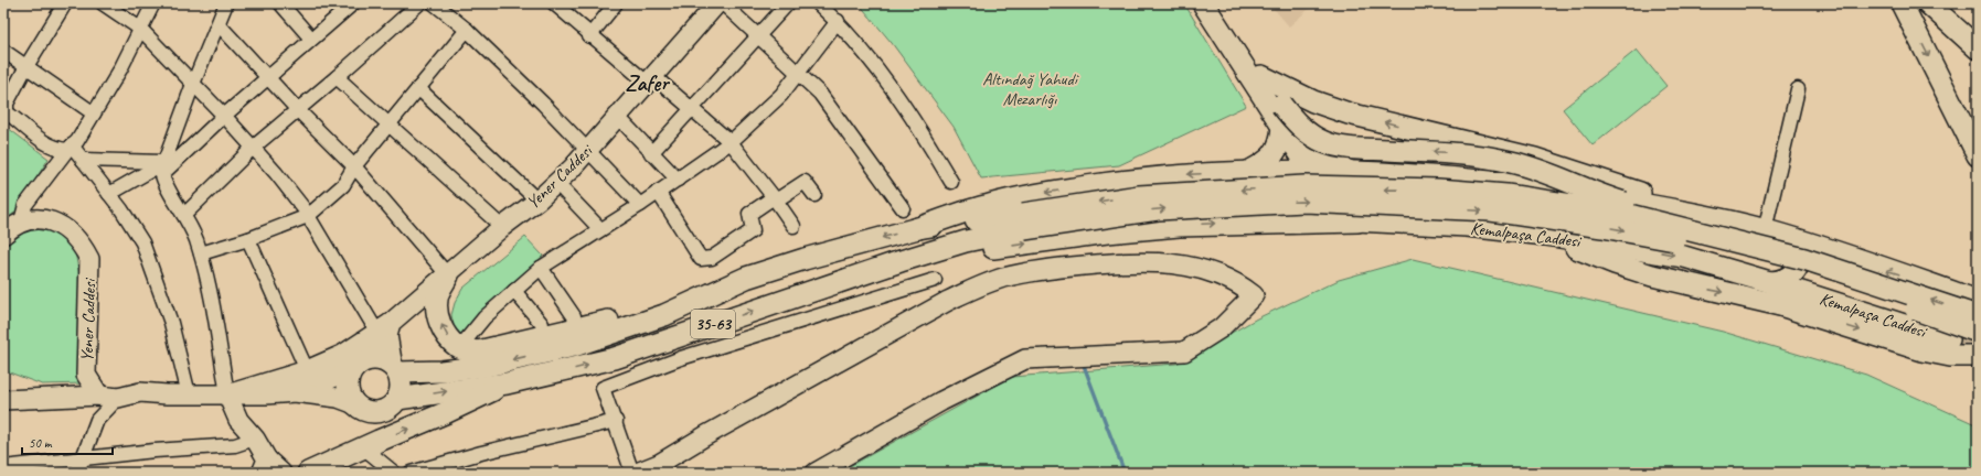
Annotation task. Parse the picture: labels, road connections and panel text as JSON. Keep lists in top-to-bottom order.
{
  "streets": {
    "main road": ["Kemalpaşa Caddesi", "35-63"],
    "street": ["Yener Caddesi"]
  },
  "crossings": [
    ["Yener Caddesi", "35-63"]
  ],
  "districts": ["Zafer"],
  "parks": ["Altındağ Yahudi Mezarlığı"],
  "scale_bar": "50 m"
}
